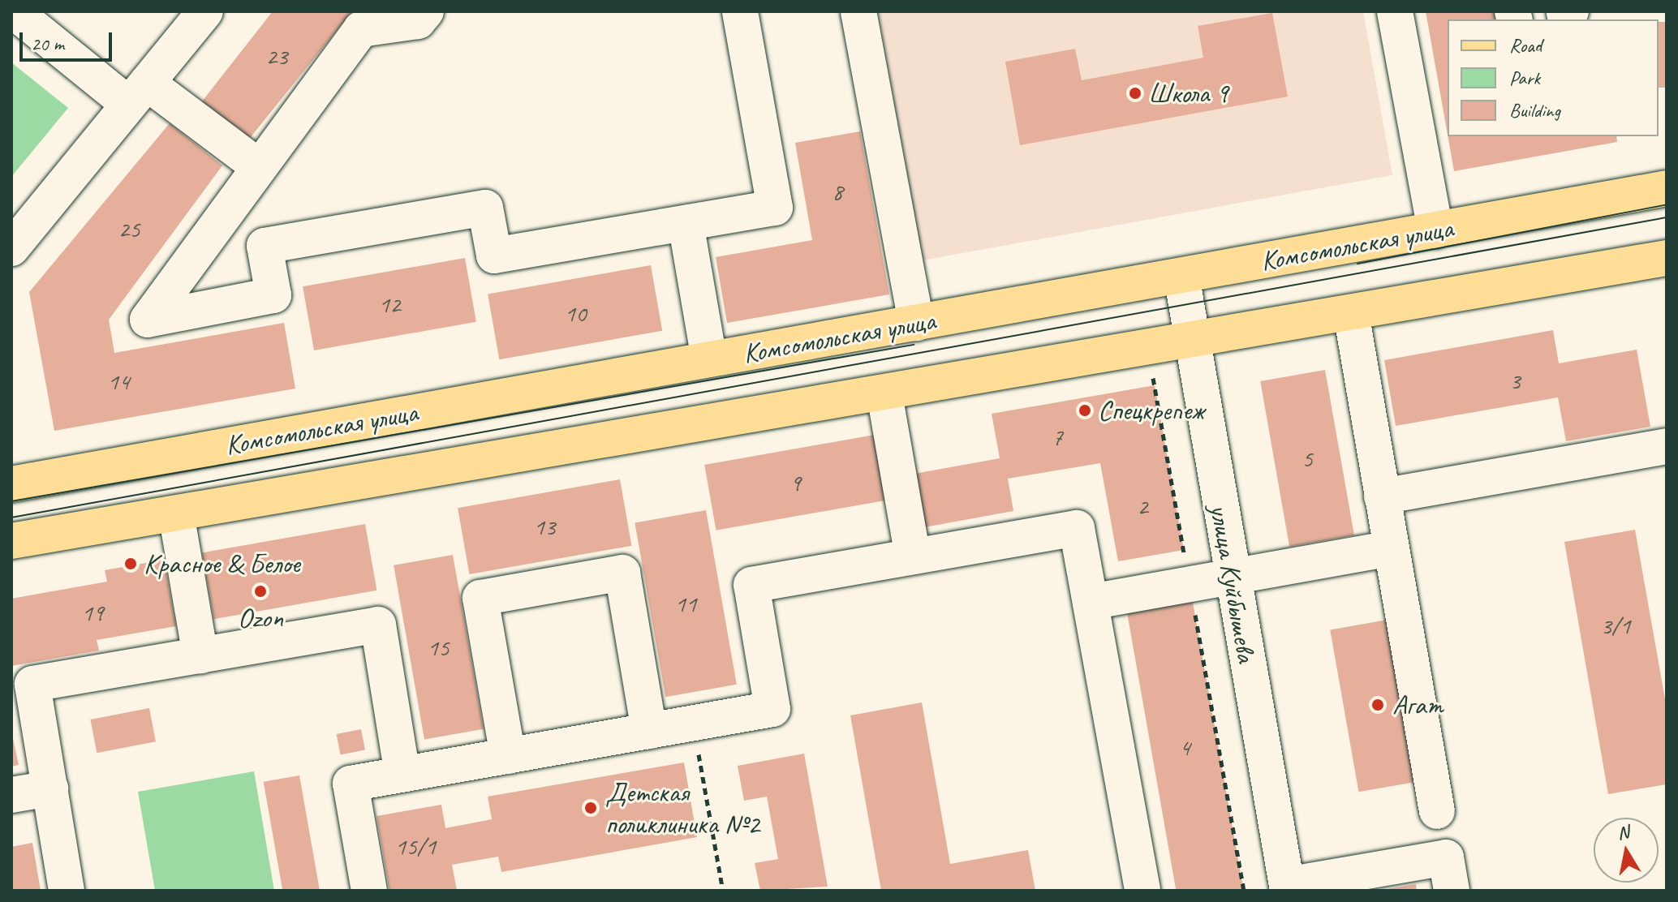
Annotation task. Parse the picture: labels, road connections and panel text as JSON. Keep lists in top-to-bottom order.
{
  "streets": {
    "main road": ["Комсомольская улица"],
    "street": ["улица Куйбышева"]
  },
  "crossings": [
    ["Комсомольская улица", "улица Куйбышева"]
  ],
  "places": [
    "Школа 9",
    "Спецкрепеж",
    "Красное & Белое",
    "Ozon",
    "Агат",
    "Детская поликлиника №2"
  ],
  "house_numbers": [
    "23",
    "8",
    "25",
    "12",
    "10",
    "3",
    "14",
    "7",
    "5",
    "9",
    "2",
    "13",
    "11",
    "19",
    "3/1",
    "15",
    "4",
    "15/1"
  ],
  "legend": ["Road", "Park", "Building"],
  "scale_bar": "20 m",
  "north": "top"
}
